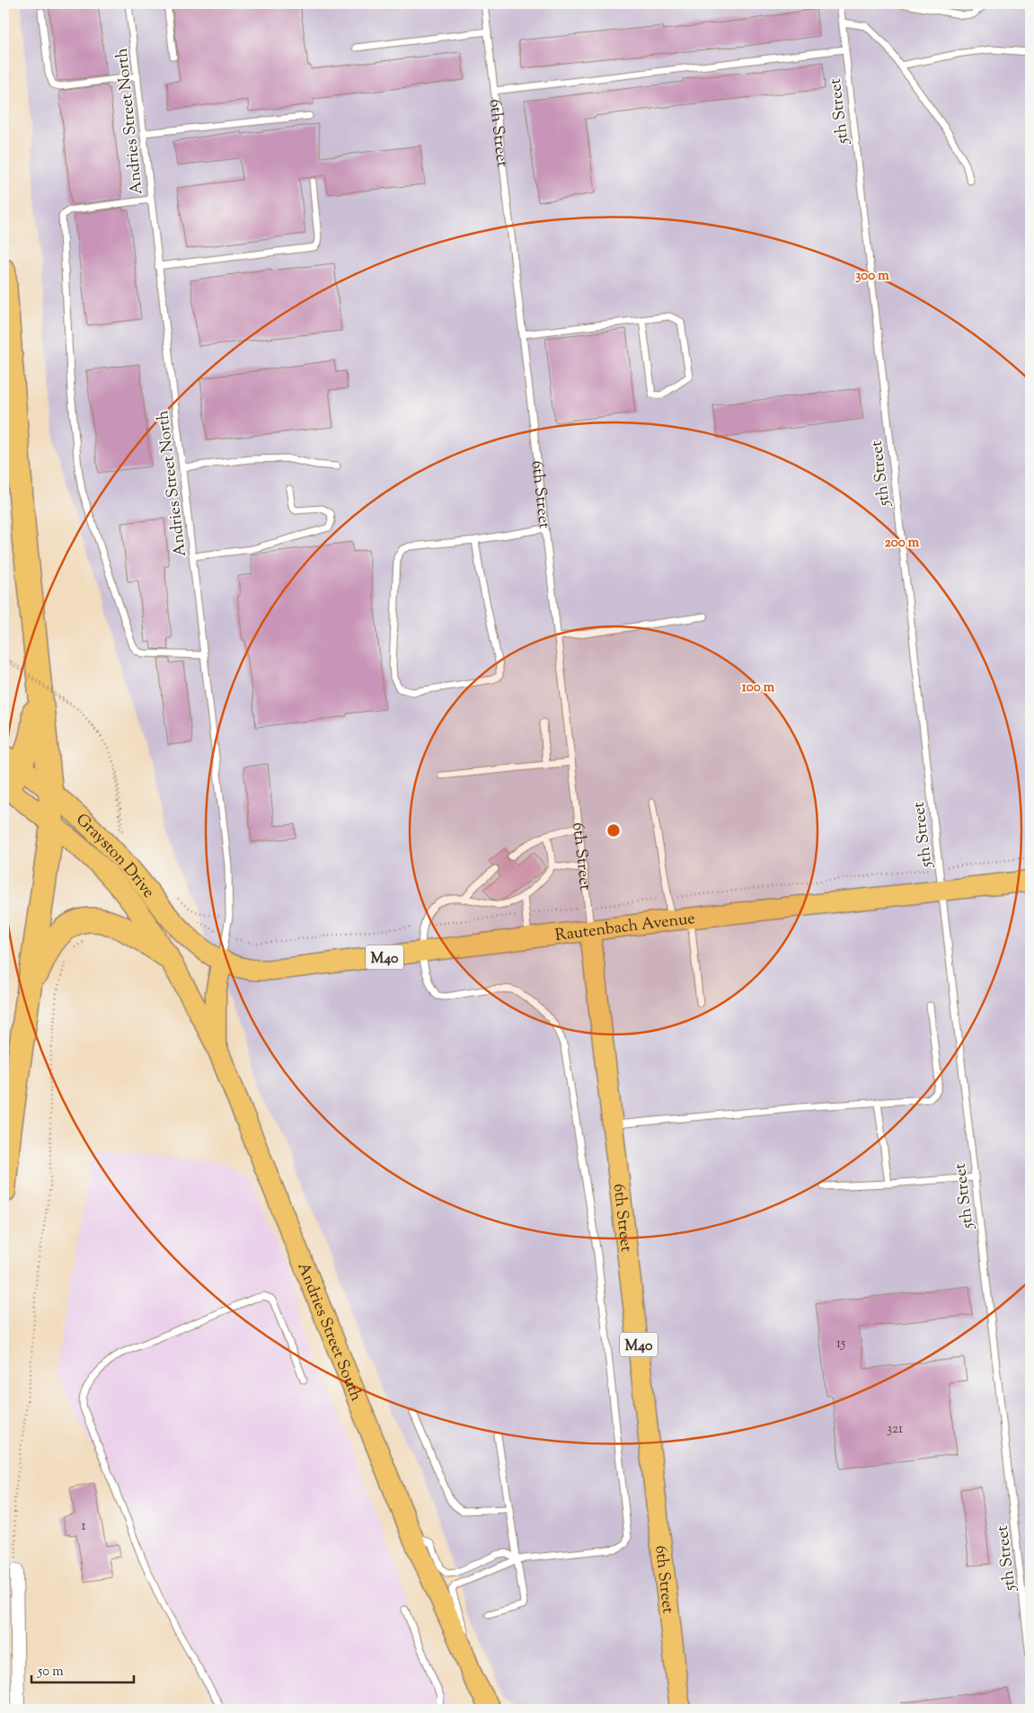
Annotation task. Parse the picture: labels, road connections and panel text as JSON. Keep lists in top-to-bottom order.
{
  "streets": {
    "main road": [
      "6th Street",
      "Grayston Drive",
      "Rautenbach Avenue",
      "M40",
      "Andries Street South"
    ],
    "lane": ["5th Street", "Andries Street North"]
  },
  "crossings": [
    ["5th Street", "Rautenbach Avenue"],
    ["Andries Street North", "Grayston Drive"],
    ["Andries Street North", "Rautenbach Avenue"],
    ["6th Street", "Rautenbach Avenue"],
    ["Grayston Drive", "Rautenbach Avenue"],
    ["Grayston Drive", "Andries Street South"]
  ],
  "house_numbers": ["15", "321", "1"],
  "scale_bar": "50 m",
  "rings": ["300 m", "200 m", "100 m"]
}
